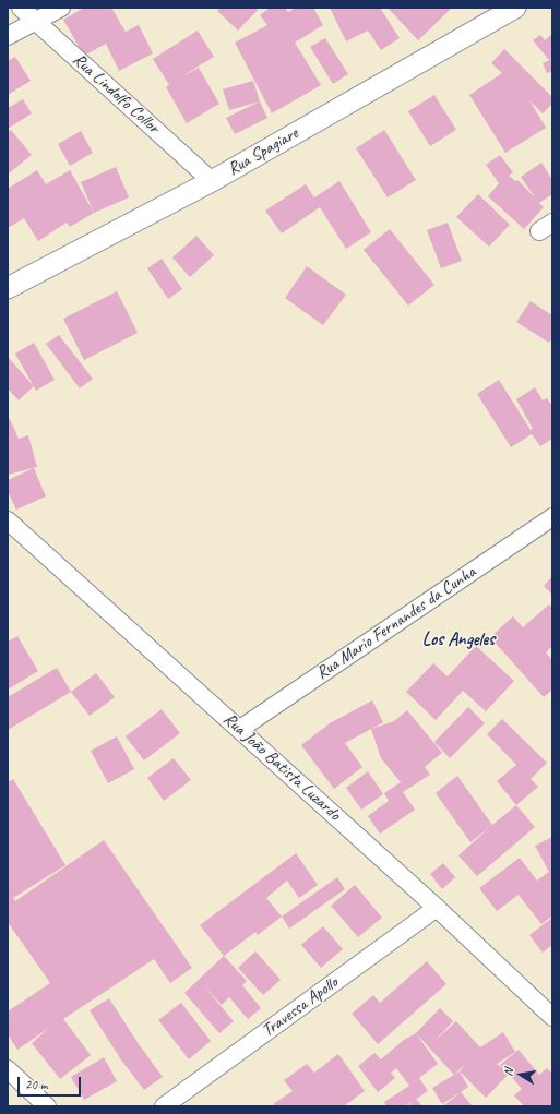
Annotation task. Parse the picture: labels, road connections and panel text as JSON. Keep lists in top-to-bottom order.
{
  "streets": {
    "street": [
      "Rua Lindolfo Collor",
      "Rua Spagiare",
      "Rua Mario Fernandes da Cunha",
      "Rua João Batista Luzardo",
      "Travessa Apollo"
    ]
  },
  "crossings": [
    ["Rua Lindolfo Collor", "Rua Spagiare"],
    ["Rua Mario Fernandes da Cunha", "Rua João Batista Luzardo"],
    ["Rua João Batista Luzardo", "Travessa Apollo"]
  ],
  "districts": ["Los Angeles"],
  "scale_bar": "20 m",
  "north": "left"
}
